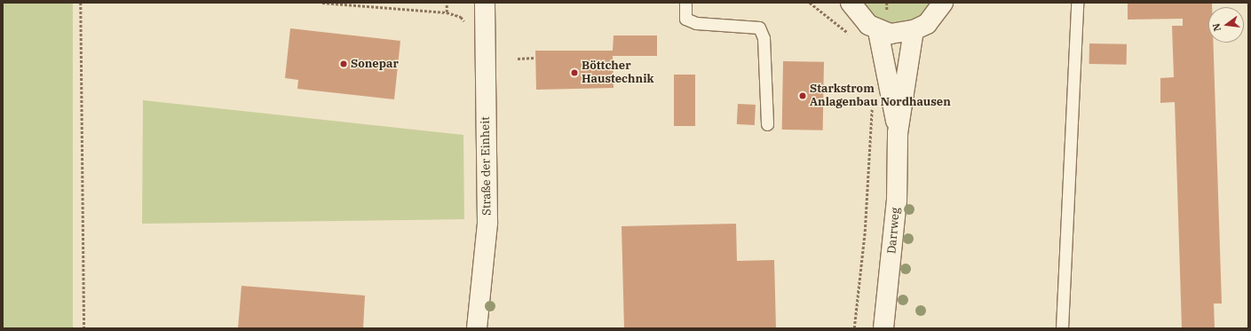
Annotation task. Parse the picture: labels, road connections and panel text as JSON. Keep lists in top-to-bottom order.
{
  "streets": {
    "street": ["Straße der Einheit", "Darrweg"]
  },
  "places": ["Sonepar", "Böttcher Haustechnik", "Starkstrom Anlagenbau Nordhausen"],
  "north": "left"
}
